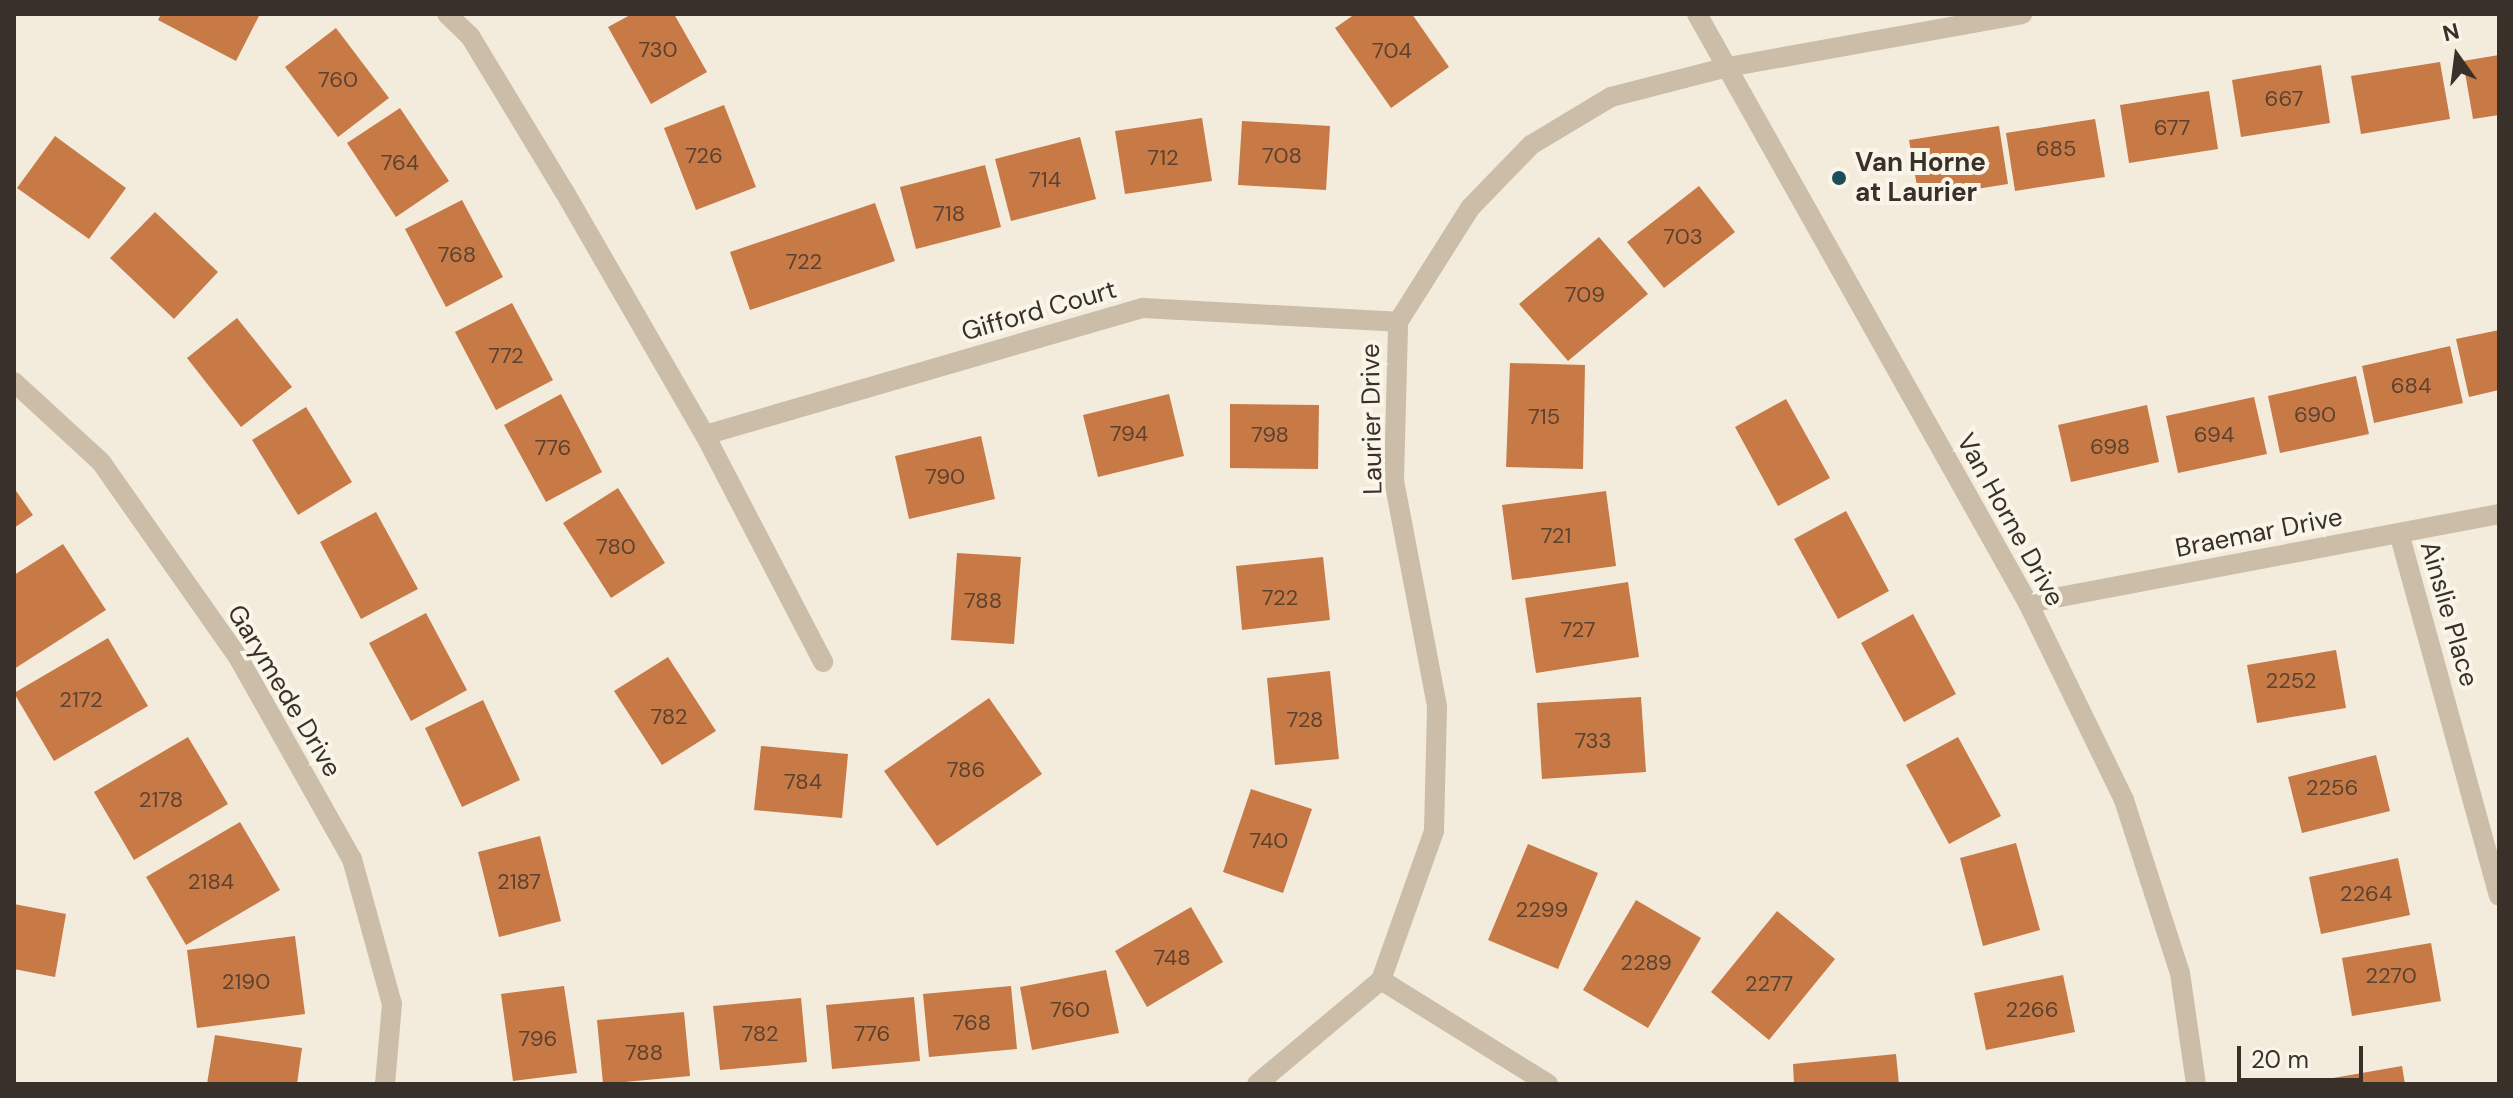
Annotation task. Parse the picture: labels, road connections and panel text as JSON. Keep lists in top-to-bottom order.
{
  "streets": {
    "street": [
      "Gifford Court",
      "Laurier Drive",
      "Van Horne Drive",
      "Braemar Drive",
      "Ainslie Place",
      "Garymede Drive"
    ]
  },
  "crossings": [
    ["Gifford Court", "Laurier Drive"],
    ["Laurier Drive", "Van Horne Drive"],
    ["Van Horne Drive", "Braemar Drive"],
    ["Braemar Drive", "Ainslie Place"]
  ],
  "places": ["Van Horne at Laurier"],
  "house_numbers": [
    "730",
    "704",
    "760",
    "667",
    "677",
    "685",
    "726",
    "708",
    "712",
    "764",
    "714",
    "718",
    "703",
    "768",
    "722",
    "709",
    "772",
    "684",
    "690",
    "715",
    "794",
    "798",
    "694",
    "698",
    "776",
    "790",
    "721",
    "780",
    "722",
    "788",
    "727",
    "2252",
    "2172",
    "782",
    "728",
    "733",
    "786",
    "784",
    "2256",
    "2178",
    "740",
    "2184",
    "2187",
    "2264",
    "2299",
    "748",
    "2289",
    "2270",
    "2190",
    "2277",
    "760",
    "2266",
    "768",
    "782",
    "776",
    "796",
    "788"
  ],
  "scale_bar": "20 m",
  "north": "top"
}
